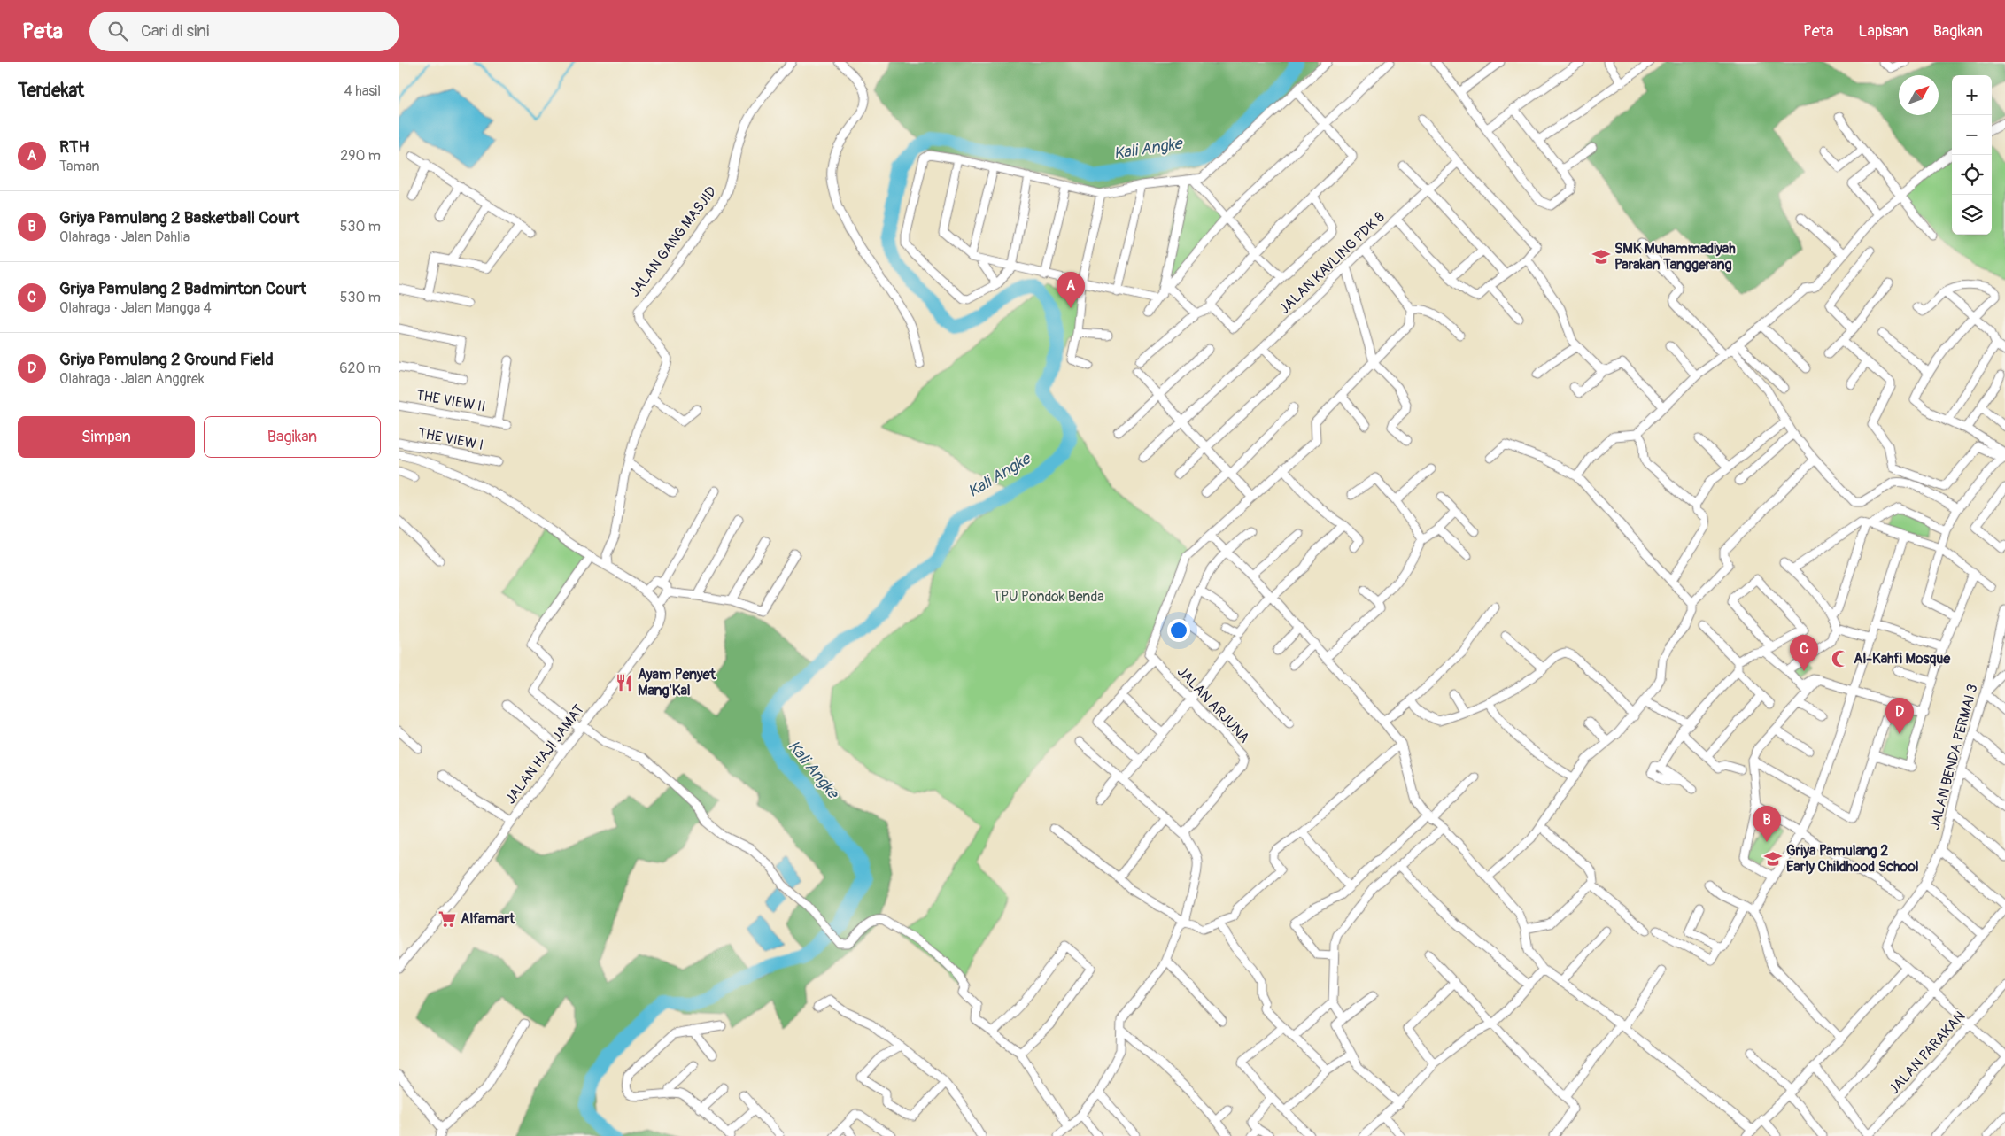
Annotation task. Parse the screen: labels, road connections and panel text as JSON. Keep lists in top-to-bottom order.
{
  "streets": {
    "street": [
      "JALAN GANG MASJID",
      "JALAN KAVLING PDK 8",
      "THE VIEW II",
      "THE VIEW I",
      "JALAN ARJUNA",
      "JALAN HAJI JAMAT",
      "JALAN BENDA PERMAI 3",
      "JALAN PARAKAN"
    ]
  },
  "water": ["Kali Angke"],
  "parks": ["TPU Pondok Benda"],
  "places": {
    "school or university": ["SMK Muhammadiyah Parakan Tanggerang", "Griya Pamulang 2 Early Childhood School"],
    "mosque": ["Al-Kahfi Mosque"],
    "restaurant": ["Ayam Penyet Mang'Kal"],
    "supermarket": ["Alfamart"]
  },
  "north": "top right",
  "page": {
    "header": "Peta",
    "search": "Cari di sini",
    "nav": ["Peta", "Lapisan", "Bagikan"],
    "heading": ["Terdekat", "4 hasil"],
    "map_buttons": ["+", "−"],
    "list": [
      {
        "mark": "A",
        "name": "RTH",
        "note": "Taman",
        "value": "290 m"
      },
      {
        "mark": "B",
        "name": "Griya Pamulang 2 Basketball Court",
        "note": "Olahraga · Jalan Dahlia",
        "value": "530 m"
      },
      {
        "mark": "C",
        "name": "Griya Pamulang 2 Badminton Court",
        "note": "Olahraga · Jalan Mangga 4",
        "value": "530 m"
      },
      {
        "mark": "D",
        "name": "Griya Pamulang 2 Ground Field",
        "note": "Olahraga · Jalan Anggrek",
        "value": "620 m"
      }
    ],
    "pins": [
      "A",
      "C",
      "D",
      "B"
    ],
    "buttons": ["Simpan", "Bagikan"]
  }
}
